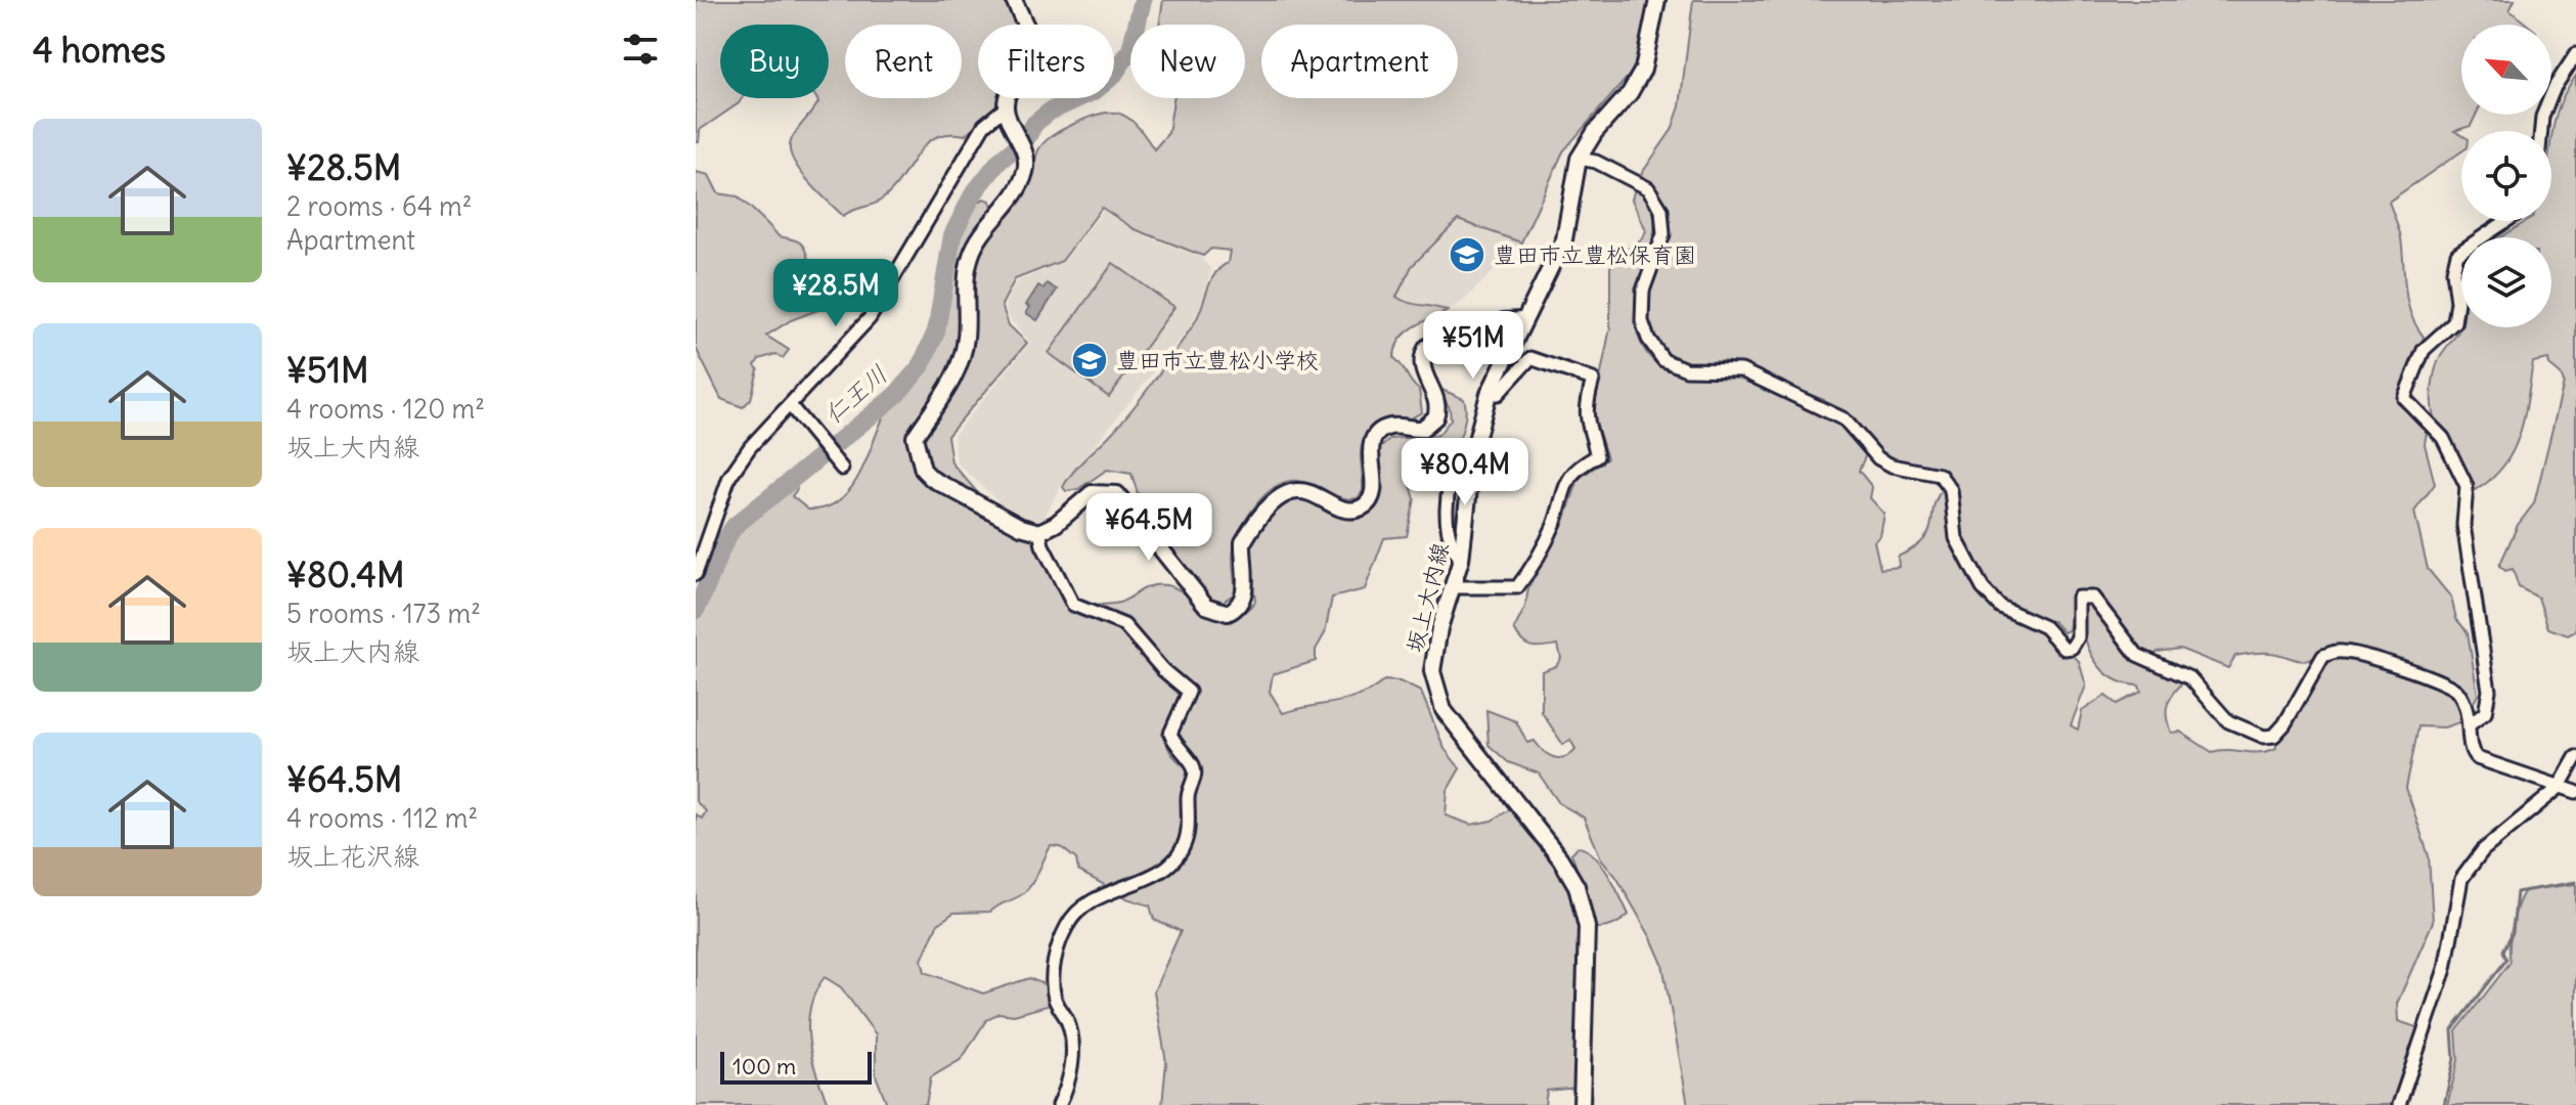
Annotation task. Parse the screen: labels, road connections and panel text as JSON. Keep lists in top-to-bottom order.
{
  "streets": {
    "main road": ["坂上大内線"]
  },
  "water": ["仁王川"],
  "places": {
    "school or university": ["豊田市立豊松保育園", "豊田市立豊松小学校"]
  },
  "scale_bar": "100 m",
  "north": "top left",
  "page": {
    "heading": "4 homes",
    "chip": [
      "Buy",
      "Rent",
      "Filters",
      "New",
      "Apartment"
    ],
    "list": [
      {
        "name": "¥28.5M",
        "note": "2 rooms · 64 m² · Apartment"
      },
      {
        "name": "¥51M",
        "note": "4 rooms · 120 m² · 坂上大内線"
      },
      {
        "name": "¥80.4M",
        "note": "5 rooms · 173 m² · 坂上大内線"
      },
      {
        "name": "¥64.5M",
        "note": "4 rooms · 112 m² · 坂上花沢線"
      }
    ],
    "price": [
      "¥28.5M",
      "¥51M",
      "¥80.4M",
      "¥64.5M"
    ],
    "scale": "100 m"
  }
}
